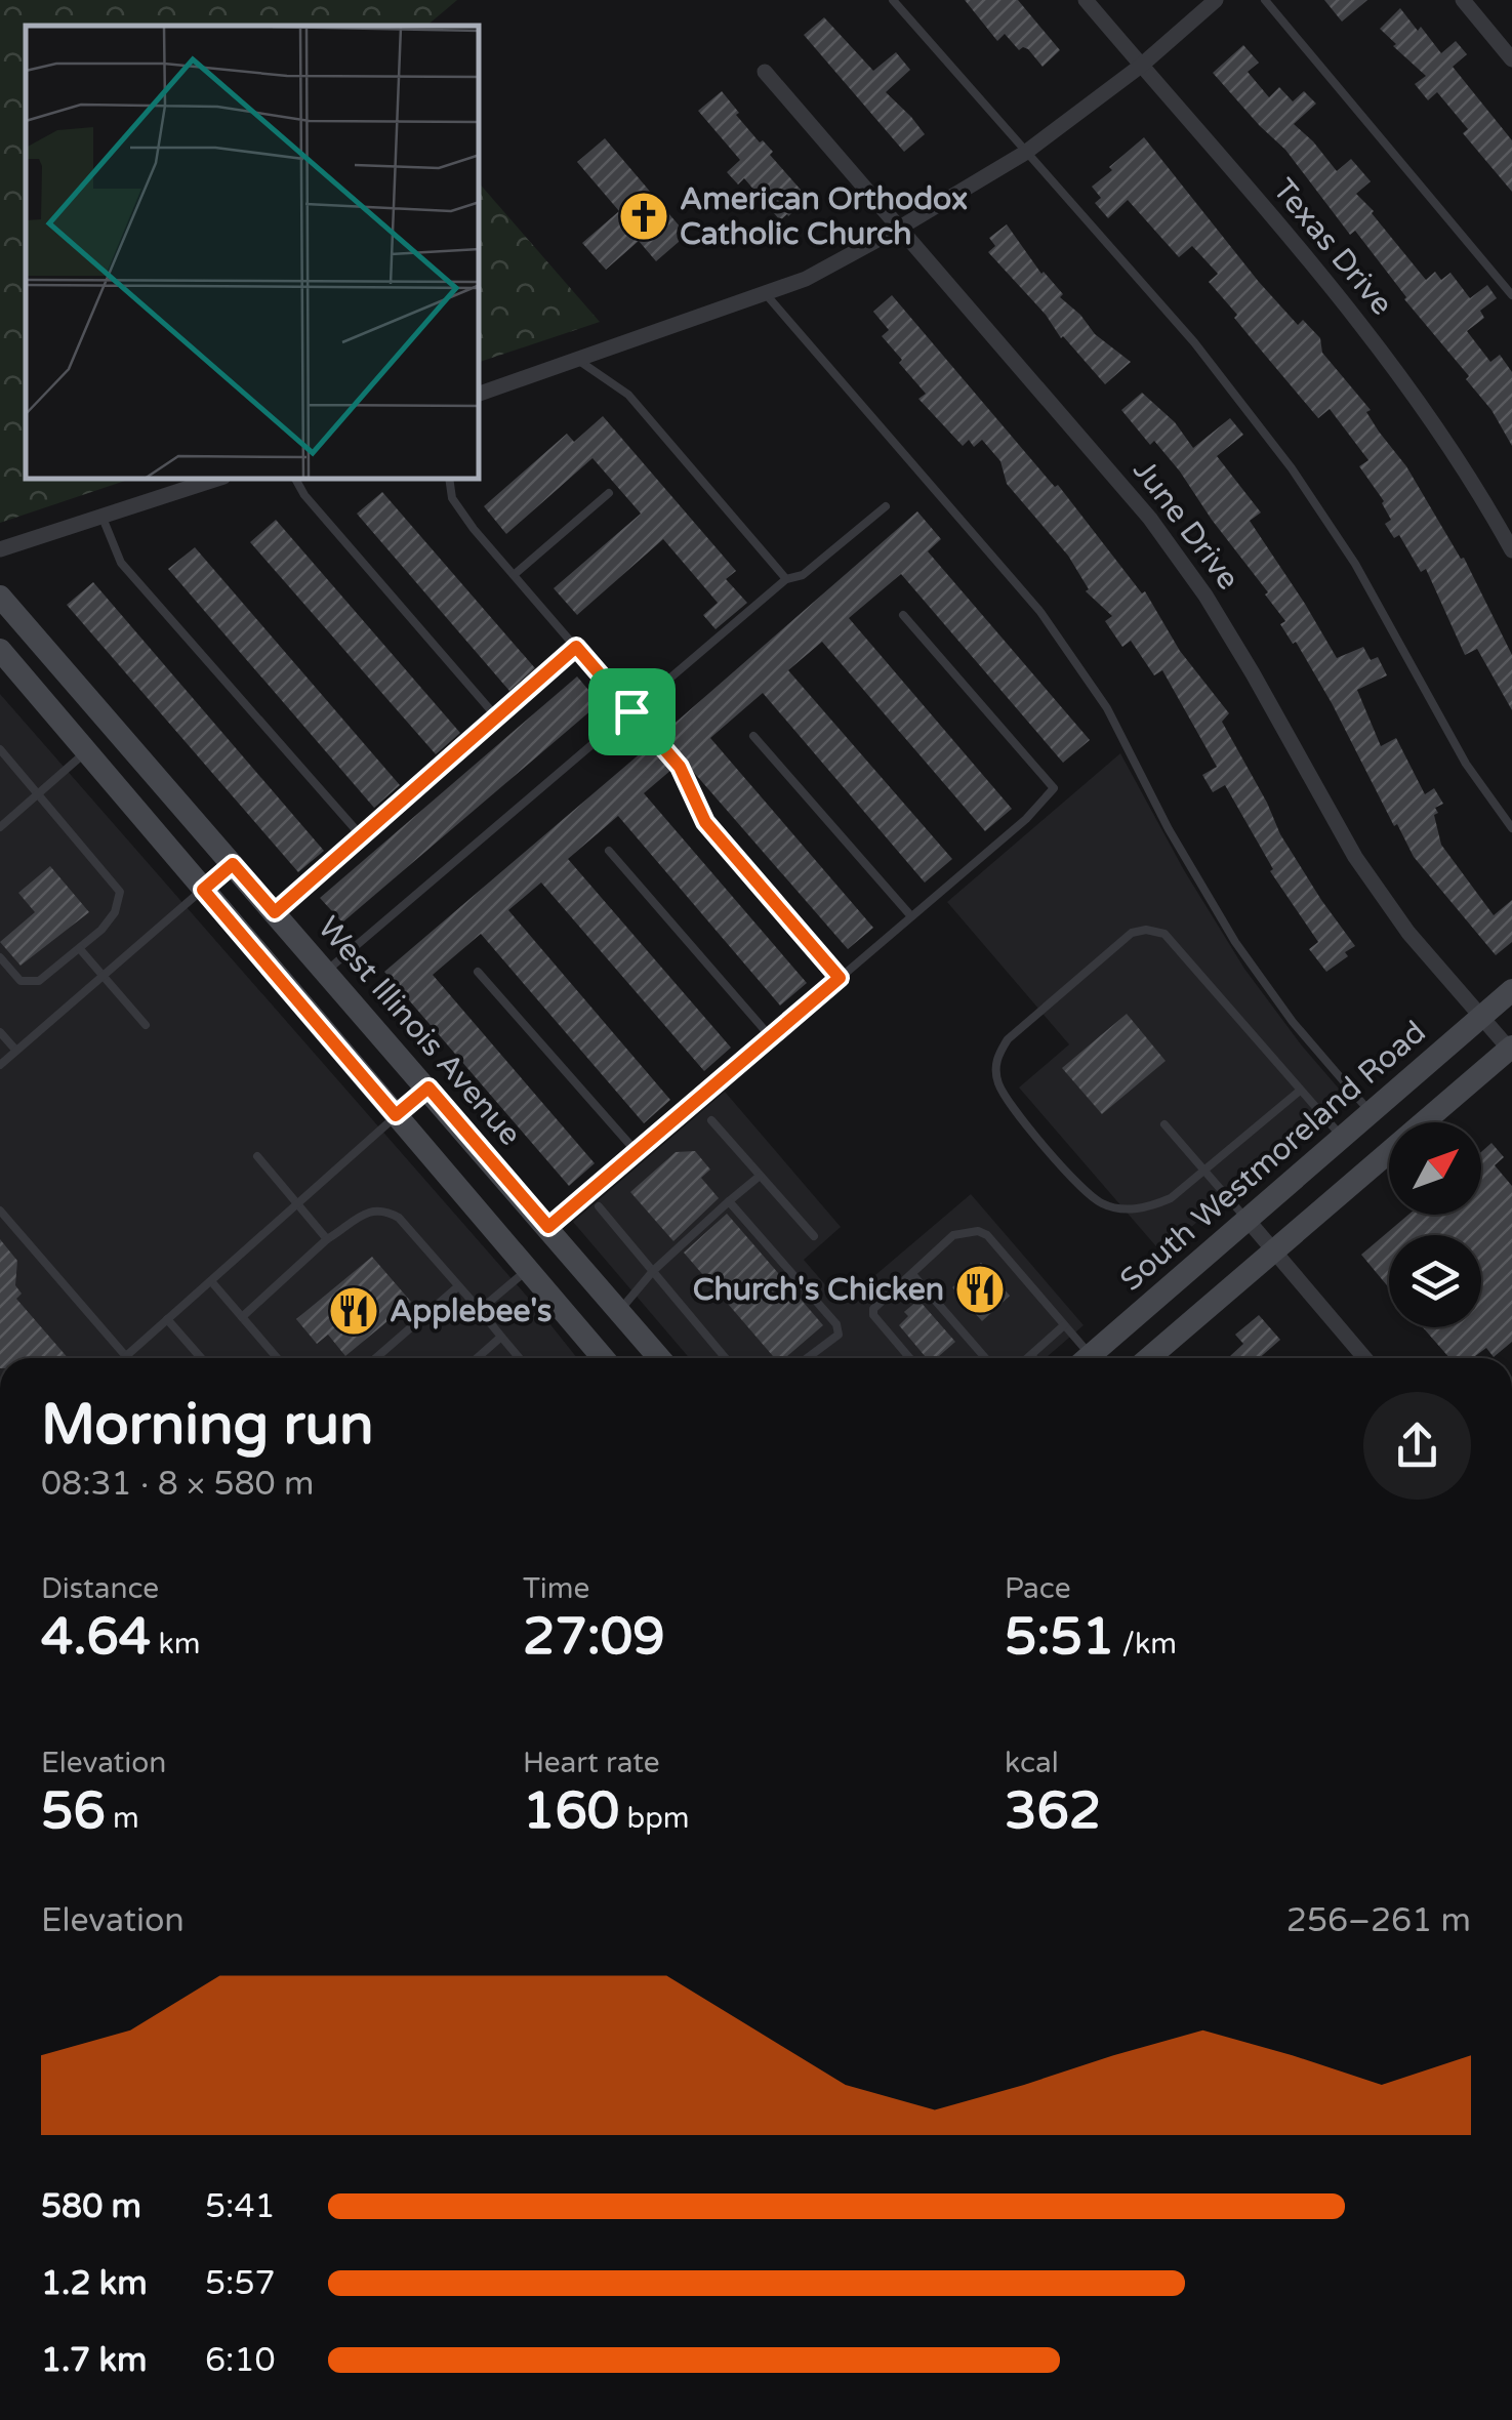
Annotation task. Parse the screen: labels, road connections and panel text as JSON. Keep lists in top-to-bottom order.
{
  "streets": {
    "main road": ["West Illinois Avenue", "South Westmoreland Road"],
    "street": ["Texas Drive", "June Drive"]
  },
  "crossings": [
    ["June Drive", "South Westmoreland Road"]
  ],
  "places": {
    "church": ["American Orthodox Catholic Church"],
    "restaurant": ["Church's Chicken", "Applebee's"]
  },
  "north": "top right",
  "page": {
    "heading": ["Morning run", "08:31 · 8 × 580 m"],
    "stats": [
      ["Distance", "4.64 km"],
      ["Time", "27:09"],
      ["Pace", "5:51 /km"],
      ["Elevation", "56 m"],
      ["Heart rate", "160 bpm"],
      ["kcal", "362"]
    ],
    "chart": ["Elevation", "256–261 m"],
    "list": [
      {
        "name": "580 m",
        "note": "5:41"
      },
      {
        "name": "1.2 km",
        "note": "5:57"
      },
      {
        "name": "1.7 km",
        "note": "6:10"
      }
    ]
  }
}
